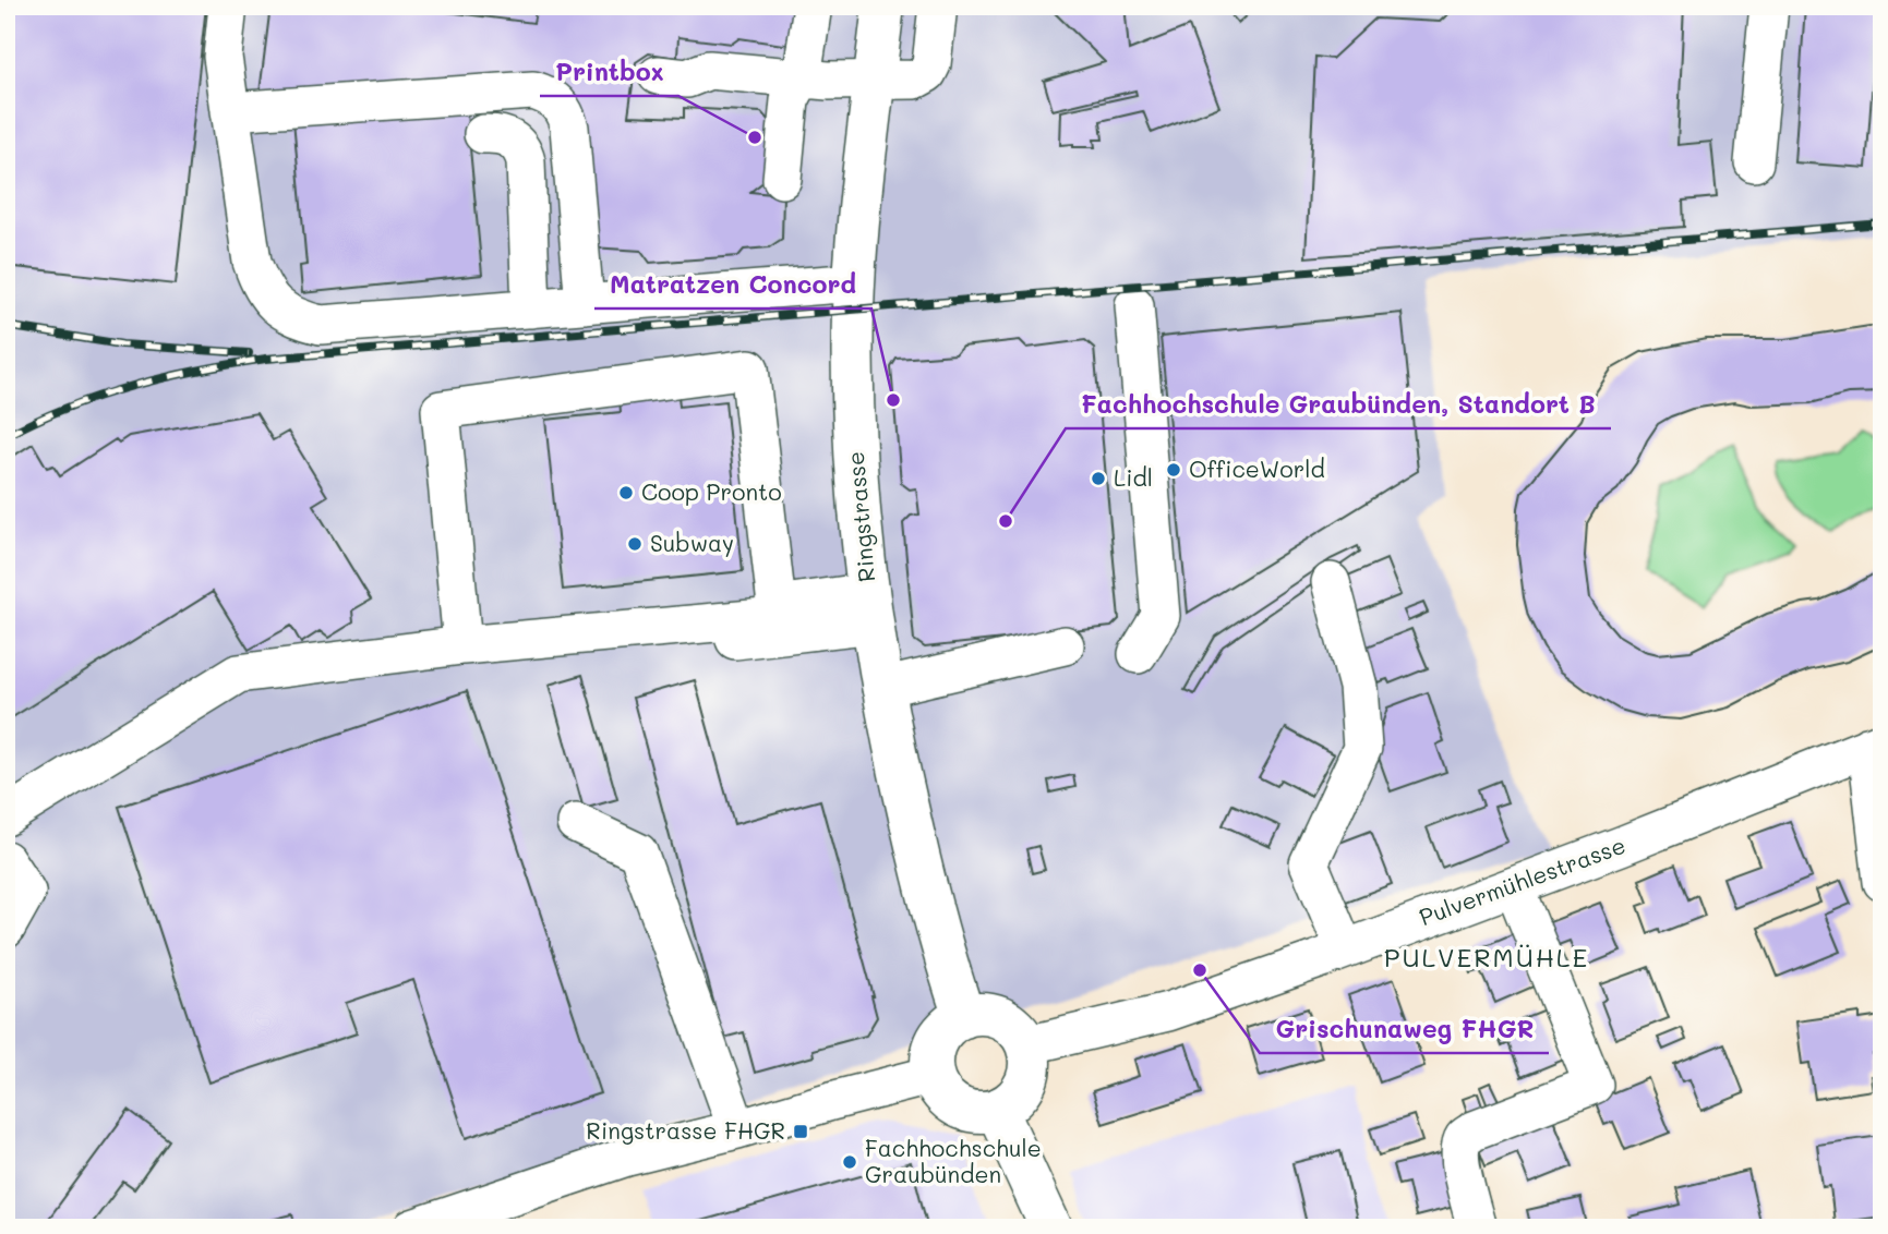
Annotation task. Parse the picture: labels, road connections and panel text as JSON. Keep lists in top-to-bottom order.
{
  "streets": {
    "main road": ["Ringstrasse"],
    "street": ["Pulvermühlestrasse"]
  },
  "crossings": [
    ["Ringstrasse", "Pulvermühlestrasse"]
  ],
  "districts": ["PULVERMÜHLE"],
  "places": {
    "other": [
      "Printbox",
      "Matratzen Concord",
      "OfficeWorld",
      "Lidl",
      "Coop Pronto",
      "Fachhochschule Graubünden, Standort B",
      "Subway",
      "Grischunaweg FHGR",
      "Fachhochschule Graubünden"
    ],
    "transit": ["Ringstrasse FHGR"]
  }
}
